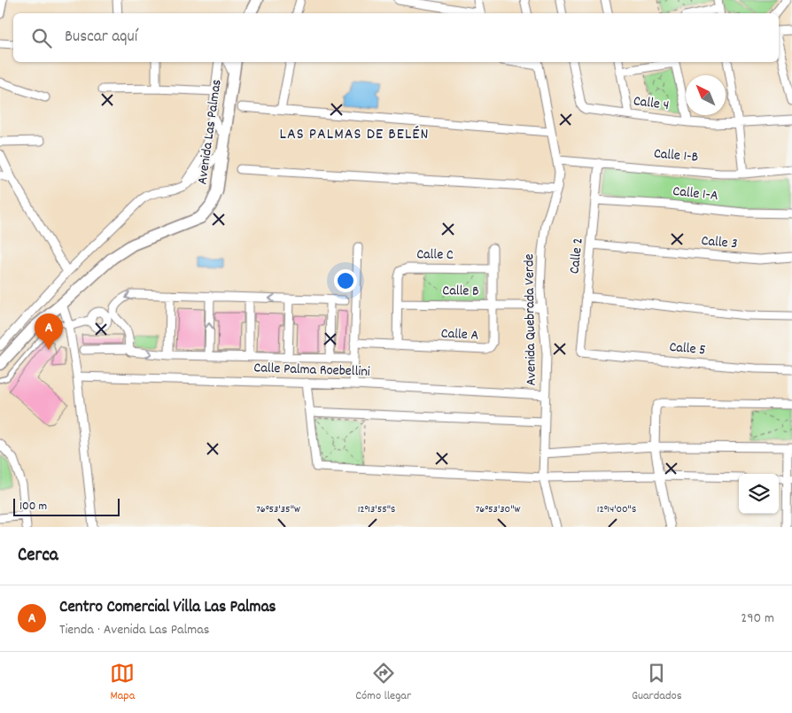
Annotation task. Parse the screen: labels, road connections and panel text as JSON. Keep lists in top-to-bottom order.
{
  "streets": {
    "main road": ["Avenida Las Palmas"],
    "street": [
      "Calle 4",
      "Calle 1-B",
      "Calle 1-A",
      "Calle 3",
      "Calle C",
      "Calle 2",
      "Calle B",
      "Avenida Quebrada Verde",
      "Calle A",
      "Calle 5",
      "Calle Palma Roebellini"
    ]
  },
  "crossings": [
    ["Calle 1-B", "Calle 2"],
    ["Calle 1-B", "Avenida Quebrada Verde"],
    ["Calle 1-A", "Calle 2"],
    ["Calle 3", "Calle 2"],
    ["Calle C", "Calle B"],
    ["Calle C", "Calle A"],
    ["Calle 2", "Calle 5"],
    ["Calle B", "Avenida Quebrada Verde"],
    ["Calle B", "Calle A"],
    ["Avenida Quebrada Verde", "Calle Palma Roebellini"]
  ],
  "districts": ["LAS PALMAS DE BELÉN"],
  "scale_bar": "100 m",
  "north": "top left",
  "page": {
    "search": "Buscar aquí",
    "pins": "A",
    "scale": "100 m",
    "heading": "Cerca",
    "list": [
      {
        "mark": "A",
        "name": "Centro Comercial Villa Las Palmas",
        "note": "Tienda · Avenida Las Palmas",
        "value": "290 m"
      }
    ],
    "nav": ["Mapa", "Cómo llegar", "Guardados"]
  },
  "coordinates": [
    "76°53'35\"W",
    "76°53'30\"W",
    "12°13'55\"S",
    "12°14'00\"S"
  ]
}
